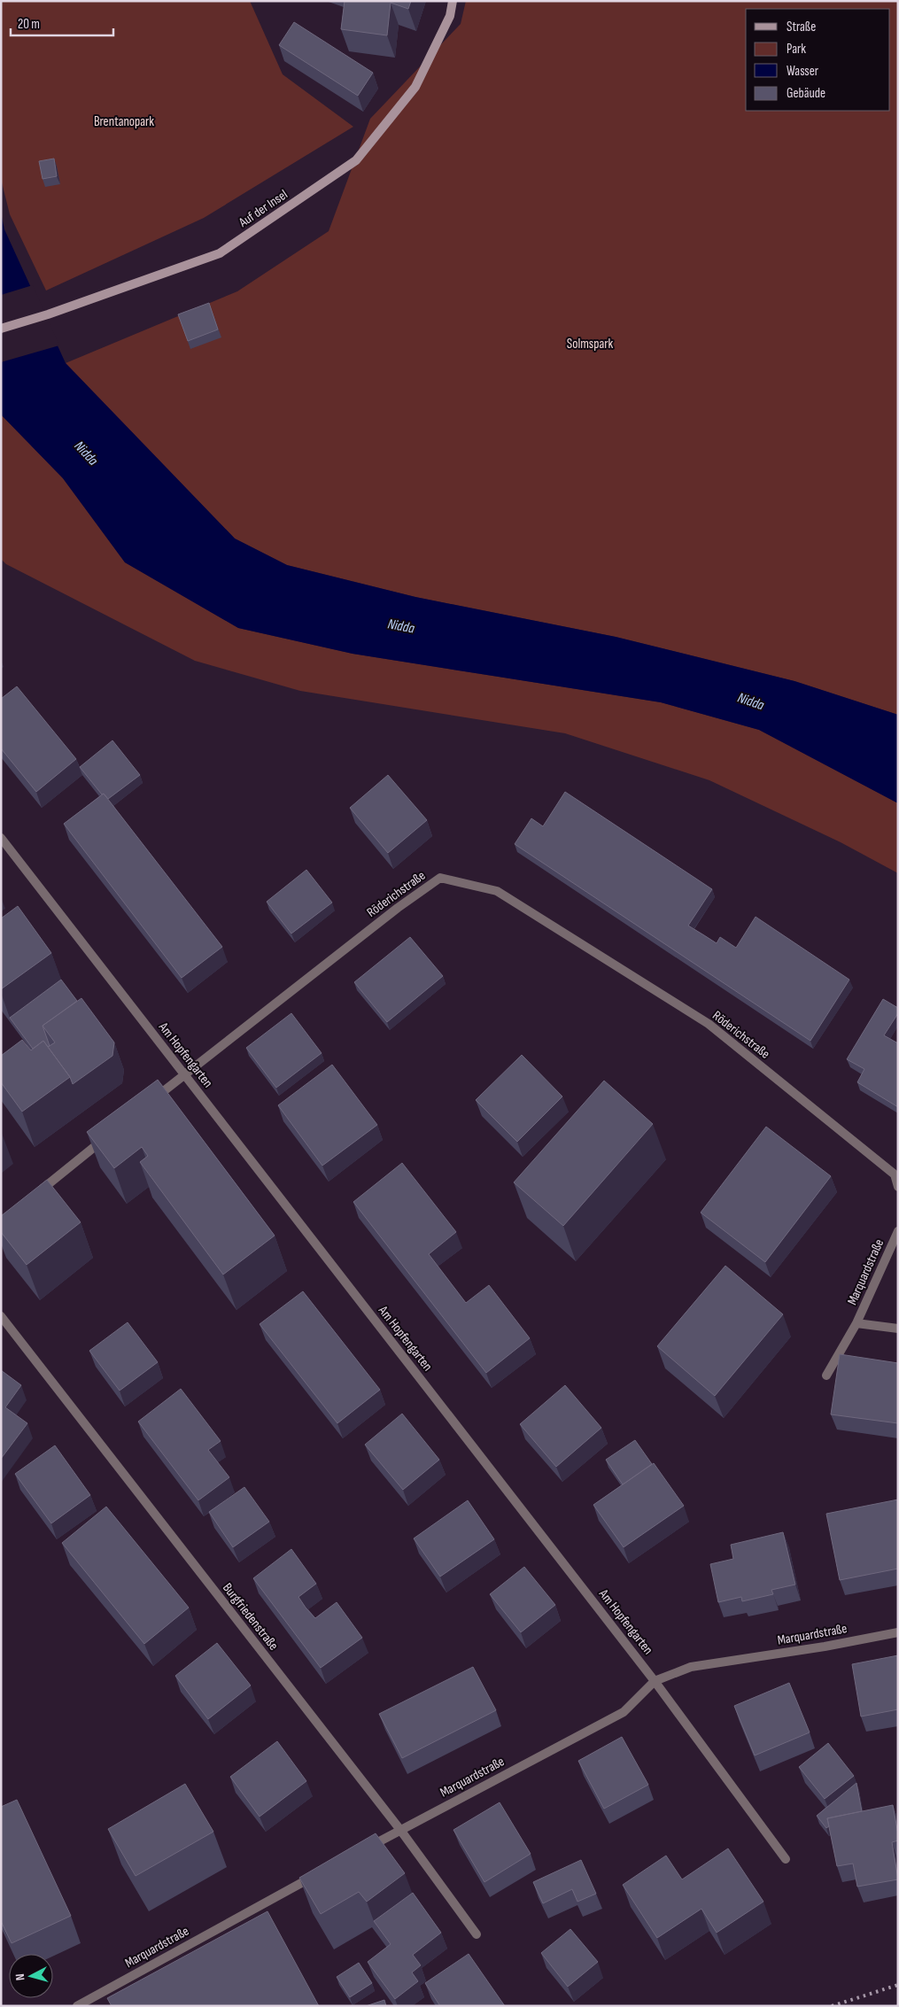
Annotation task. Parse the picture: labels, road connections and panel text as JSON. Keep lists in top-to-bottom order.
{
  "streets": {
    "main road": ["Auf der Insel"],
    "street": [
      "Röderichstraße",
      "Am Hopfengarten",
      "Marquardstraße",
      "Burgfriedenstraße"
    ]
  },
  "crossings": [
    ["Röderichstraße", "Am Hopfengarten"],
    ["Am Hopfengarten", "Marquardstraße"],
    ["Marquardstraße", "Burgfriedenstraße"]
  ],
  "water": ["Nidda"],
  "parks": ["Brentanopark", "Solmspark"],
  "legend": [
    "Straße",
    "Park",
    "Wasser",
    "Gebäude"
  ],
  "scale_bar": "20 m",
  "north": "left"
}
